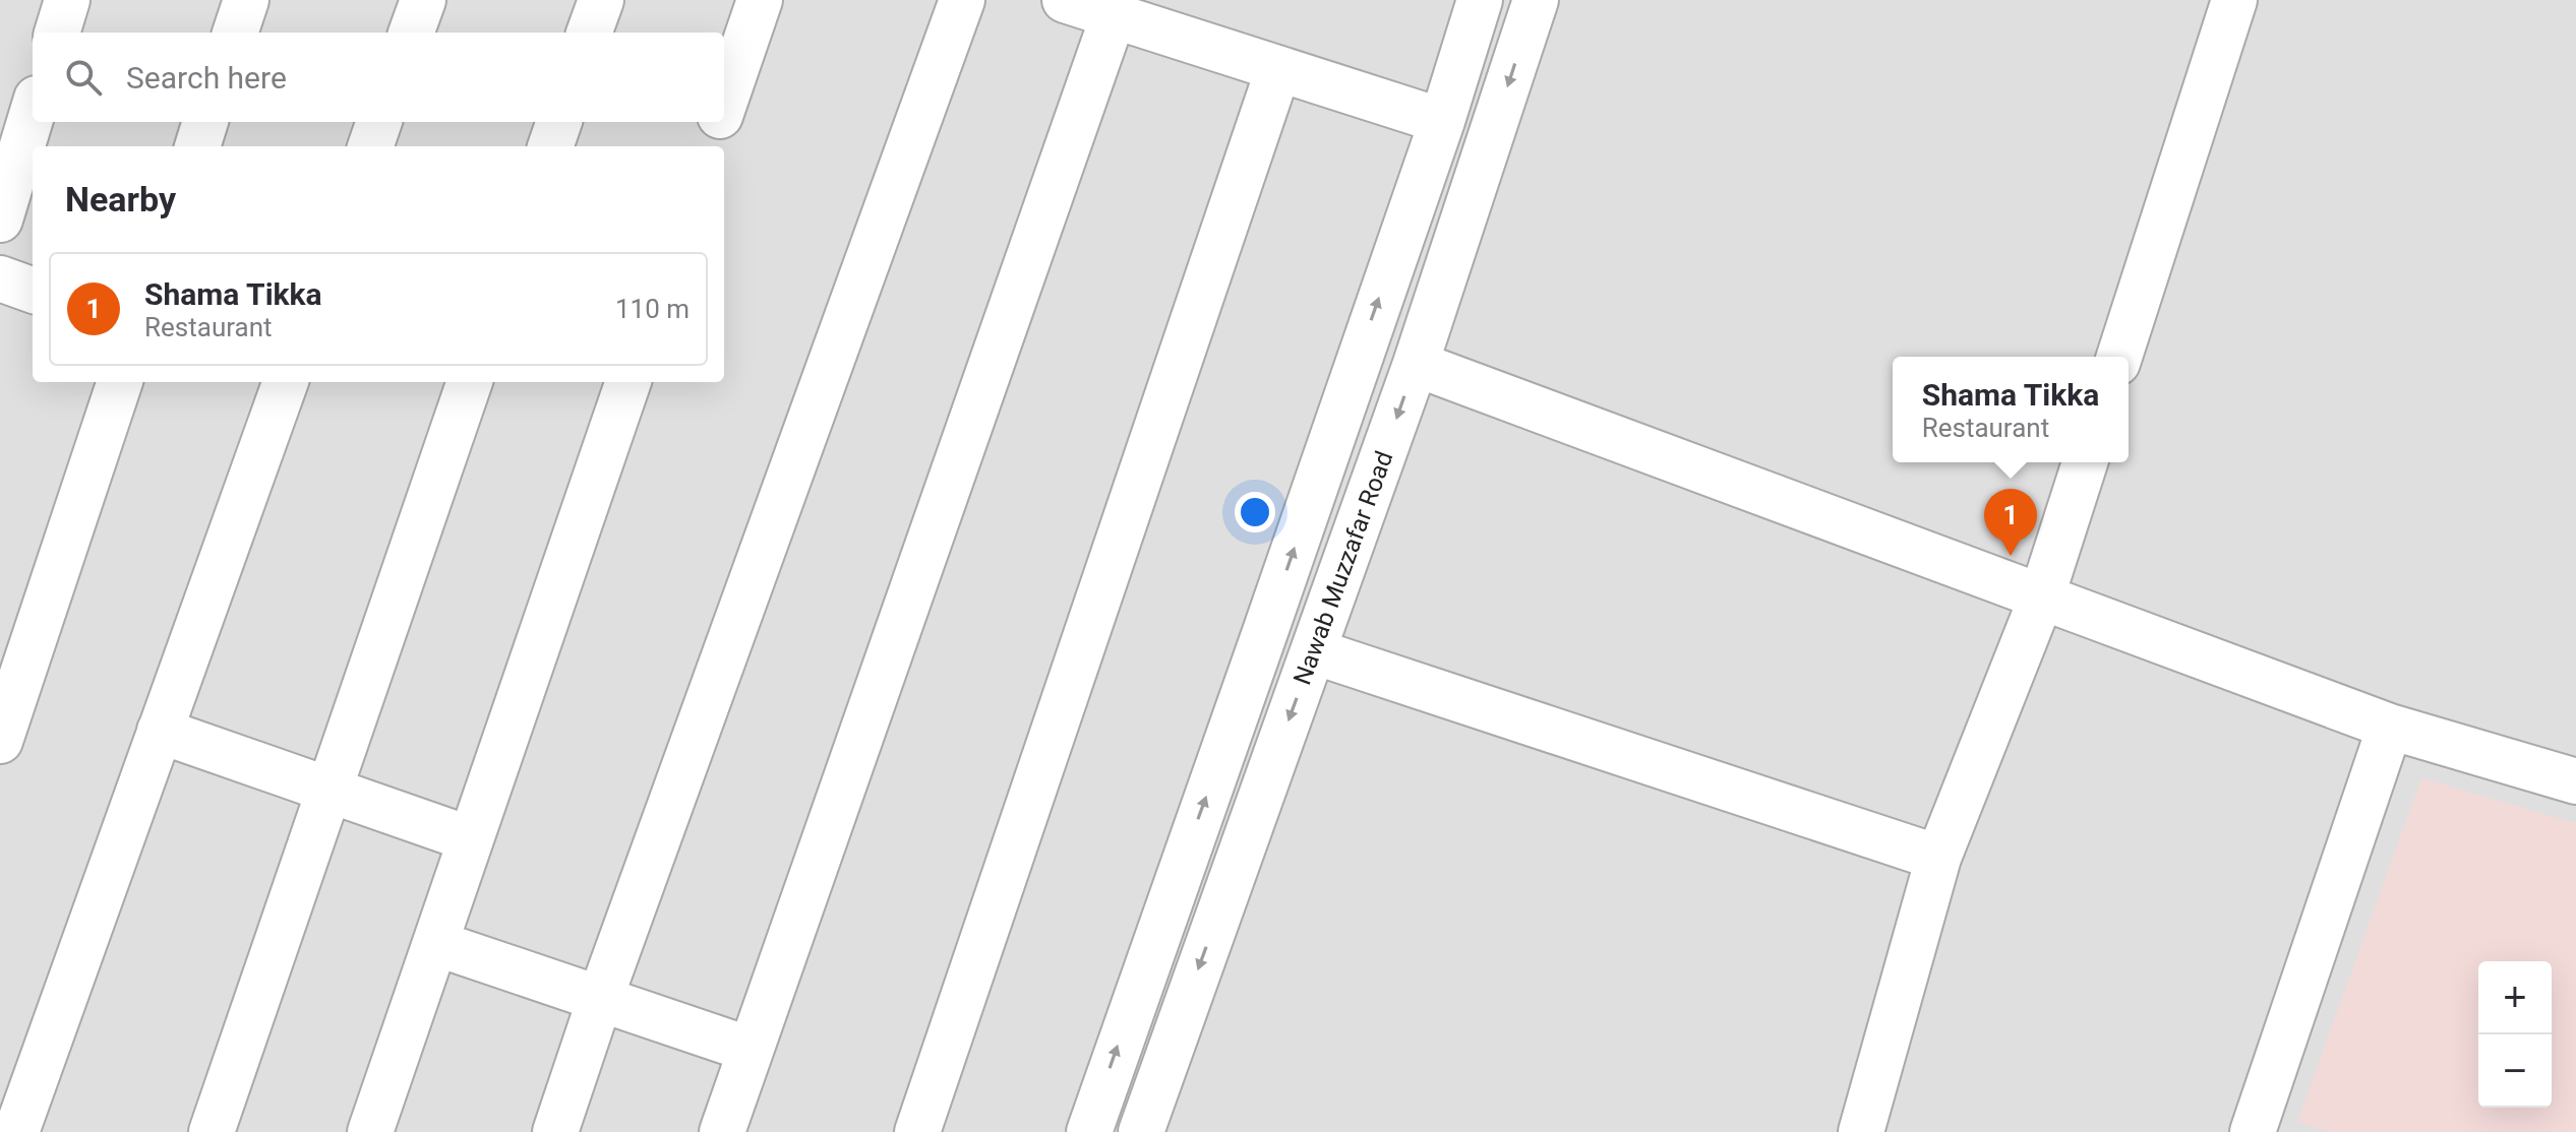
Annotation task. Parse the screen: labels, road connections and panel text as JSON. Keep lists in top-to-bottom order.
{
  "streets": {
    "street": ["Nawab Muzzafar Road"]
  },
  "page": {
    "search": "Search here",
    "heading": "Nearby",
    "list": [
      {
        "mark": "1",
        "name": "Shama Tikka",
        "note": "Restaurant",
        "value": "110 m"
      }
    ],
    "popup": ["Shama Tikka", "Restaurant"],
    "pins": "1",
    "map_buttons": ["+", "−"]
  }
}
